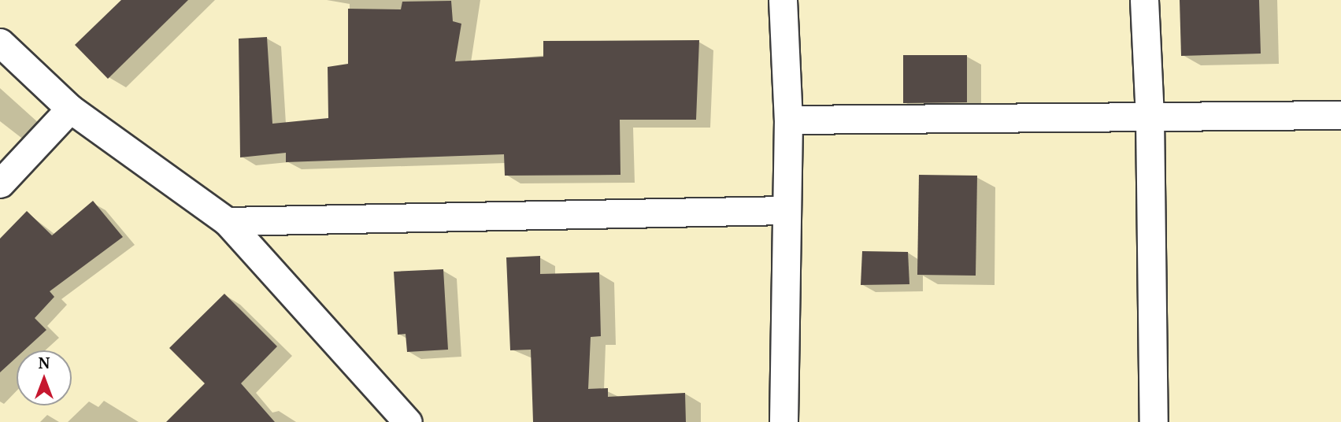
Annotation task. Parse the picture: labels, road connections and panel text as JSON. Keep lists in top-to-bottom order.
{
  "north": "top"
}
